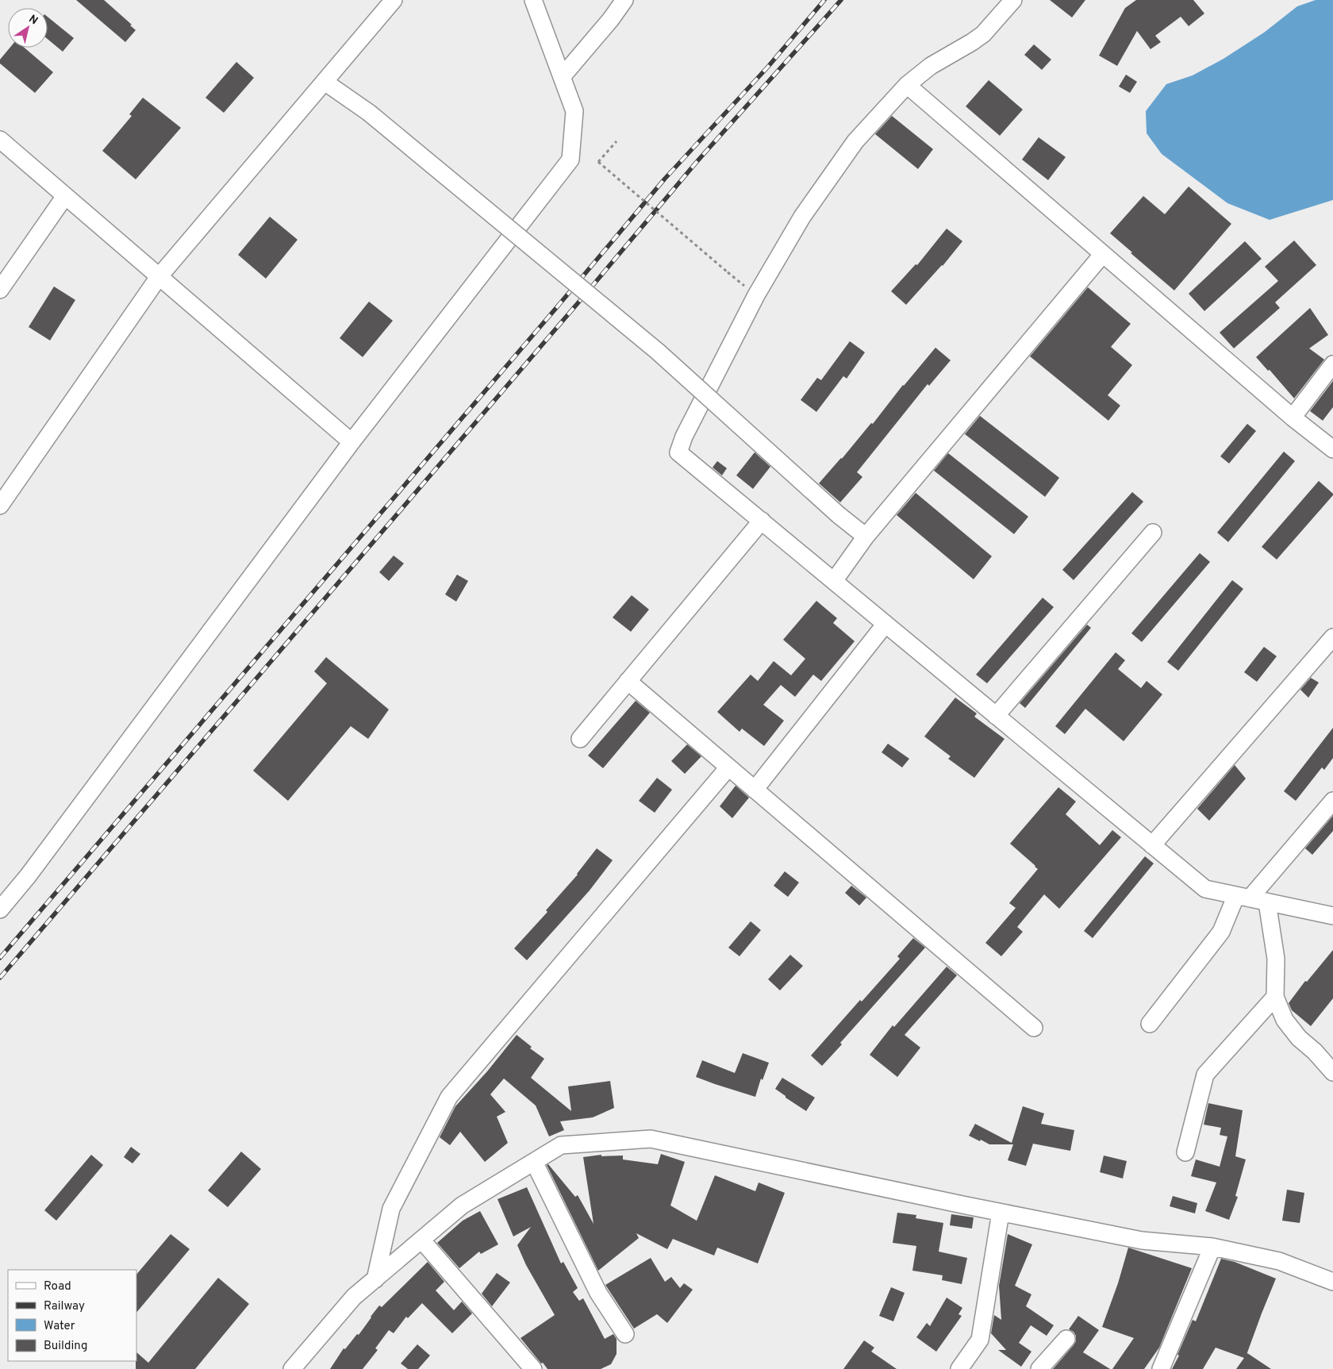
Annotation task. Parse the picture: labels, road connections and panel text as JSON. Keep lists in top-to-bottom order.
{
  "legend": [
    "Road",
    "Railway",
    "Water",
    "Building"
  ],
  "north": "top right"
}
